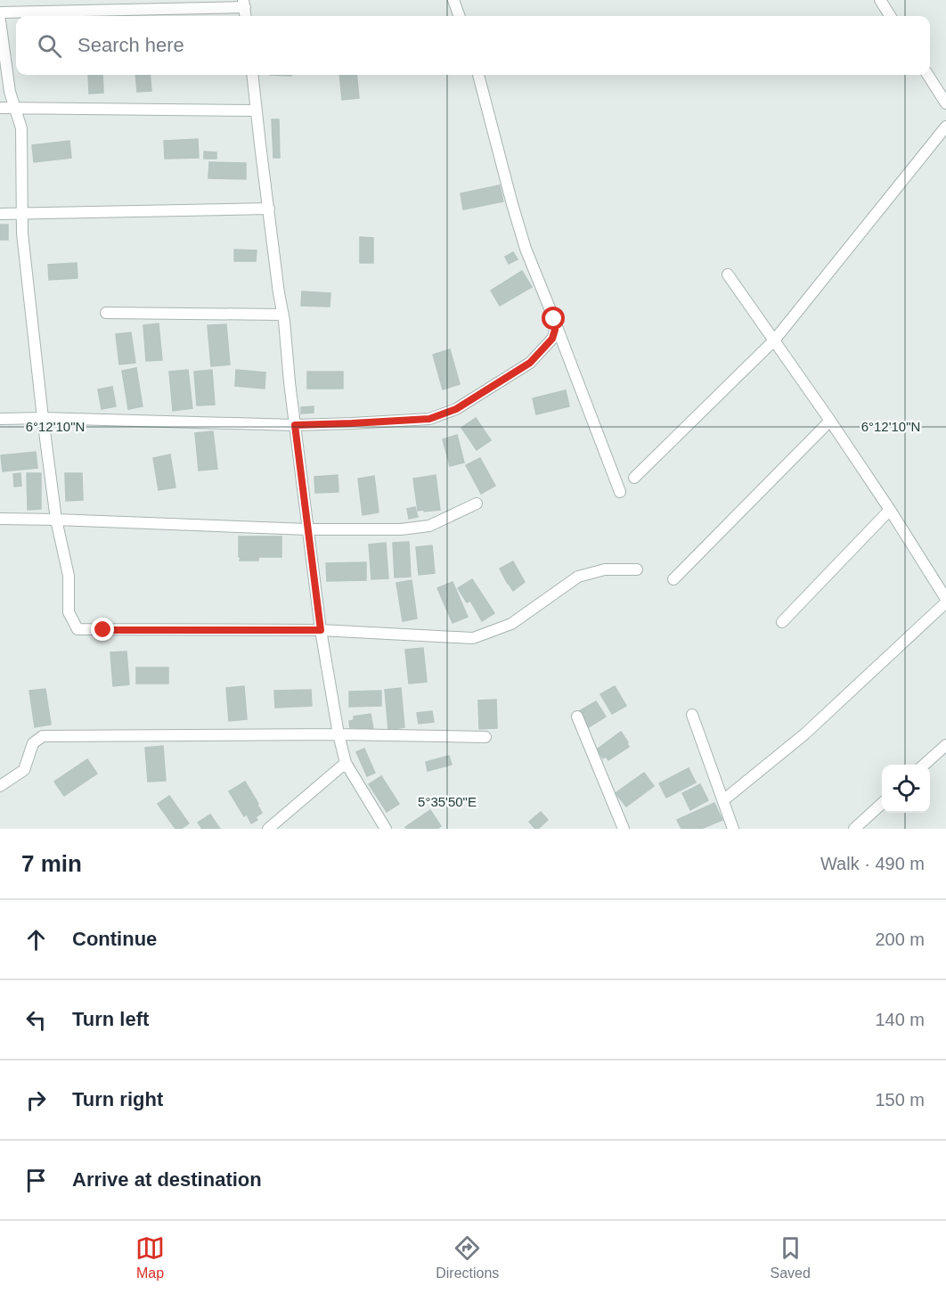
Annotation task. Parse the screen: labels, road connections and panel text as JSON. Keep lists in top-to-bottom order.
{
  "page": {
    "search": "Search here",
    "heading": ["7 min", "Walk · 490 m"],
    "list": [
      ["Continue", "200 m"],
      ["Turn left", "140 m"],
      ["Turn right", "150 m"],
      "Arrive at destination"
    ],
    "nav": ["Map", "Directions", "Saved"]
  },
  "coordinates": ["6°12'10\"N", "5°35'50\"E"]
}
